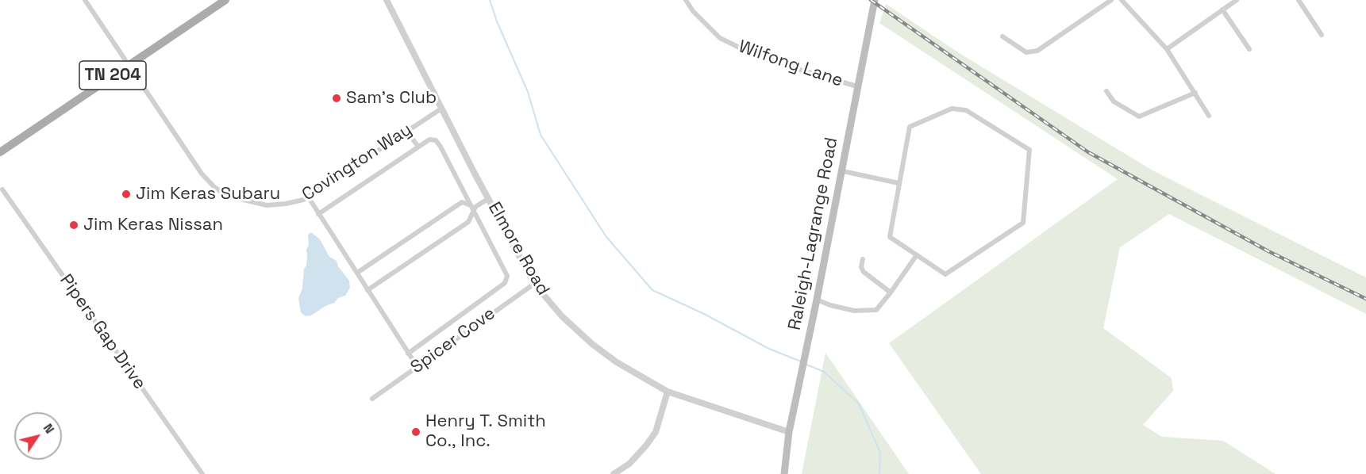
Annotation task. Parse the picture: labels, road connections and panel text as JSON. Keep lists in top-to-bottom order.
{
  "streets": {
    "main road": ["TN 204", "Raleigh-Lagrange Road"],
    "street": [
      "Wilfong Lane",
      "Covington Way",
      "Elmore Road",
      "Pipers Gap Drive",
      "Spicer Cove"
    ]
  },
  "crossings": [
    ["Wilfong Lane", "Raleigh-Lagrange Road"],
    ["TN 204", "Covington Way"],
    ["Covington Way", "Elmore Road"],
    ["Raleigh-Lagrange Road", "Elmore Road"],
    ["Elmore Road", "Spicer Cove"]
  ],
  "places": [
    "Sam's Club",
    "Jim Keras Subaru",
    "Jim Keras Nissan",
    "Henry T. Smith Co., Inc."
  ],
  "north": "top right"
}
